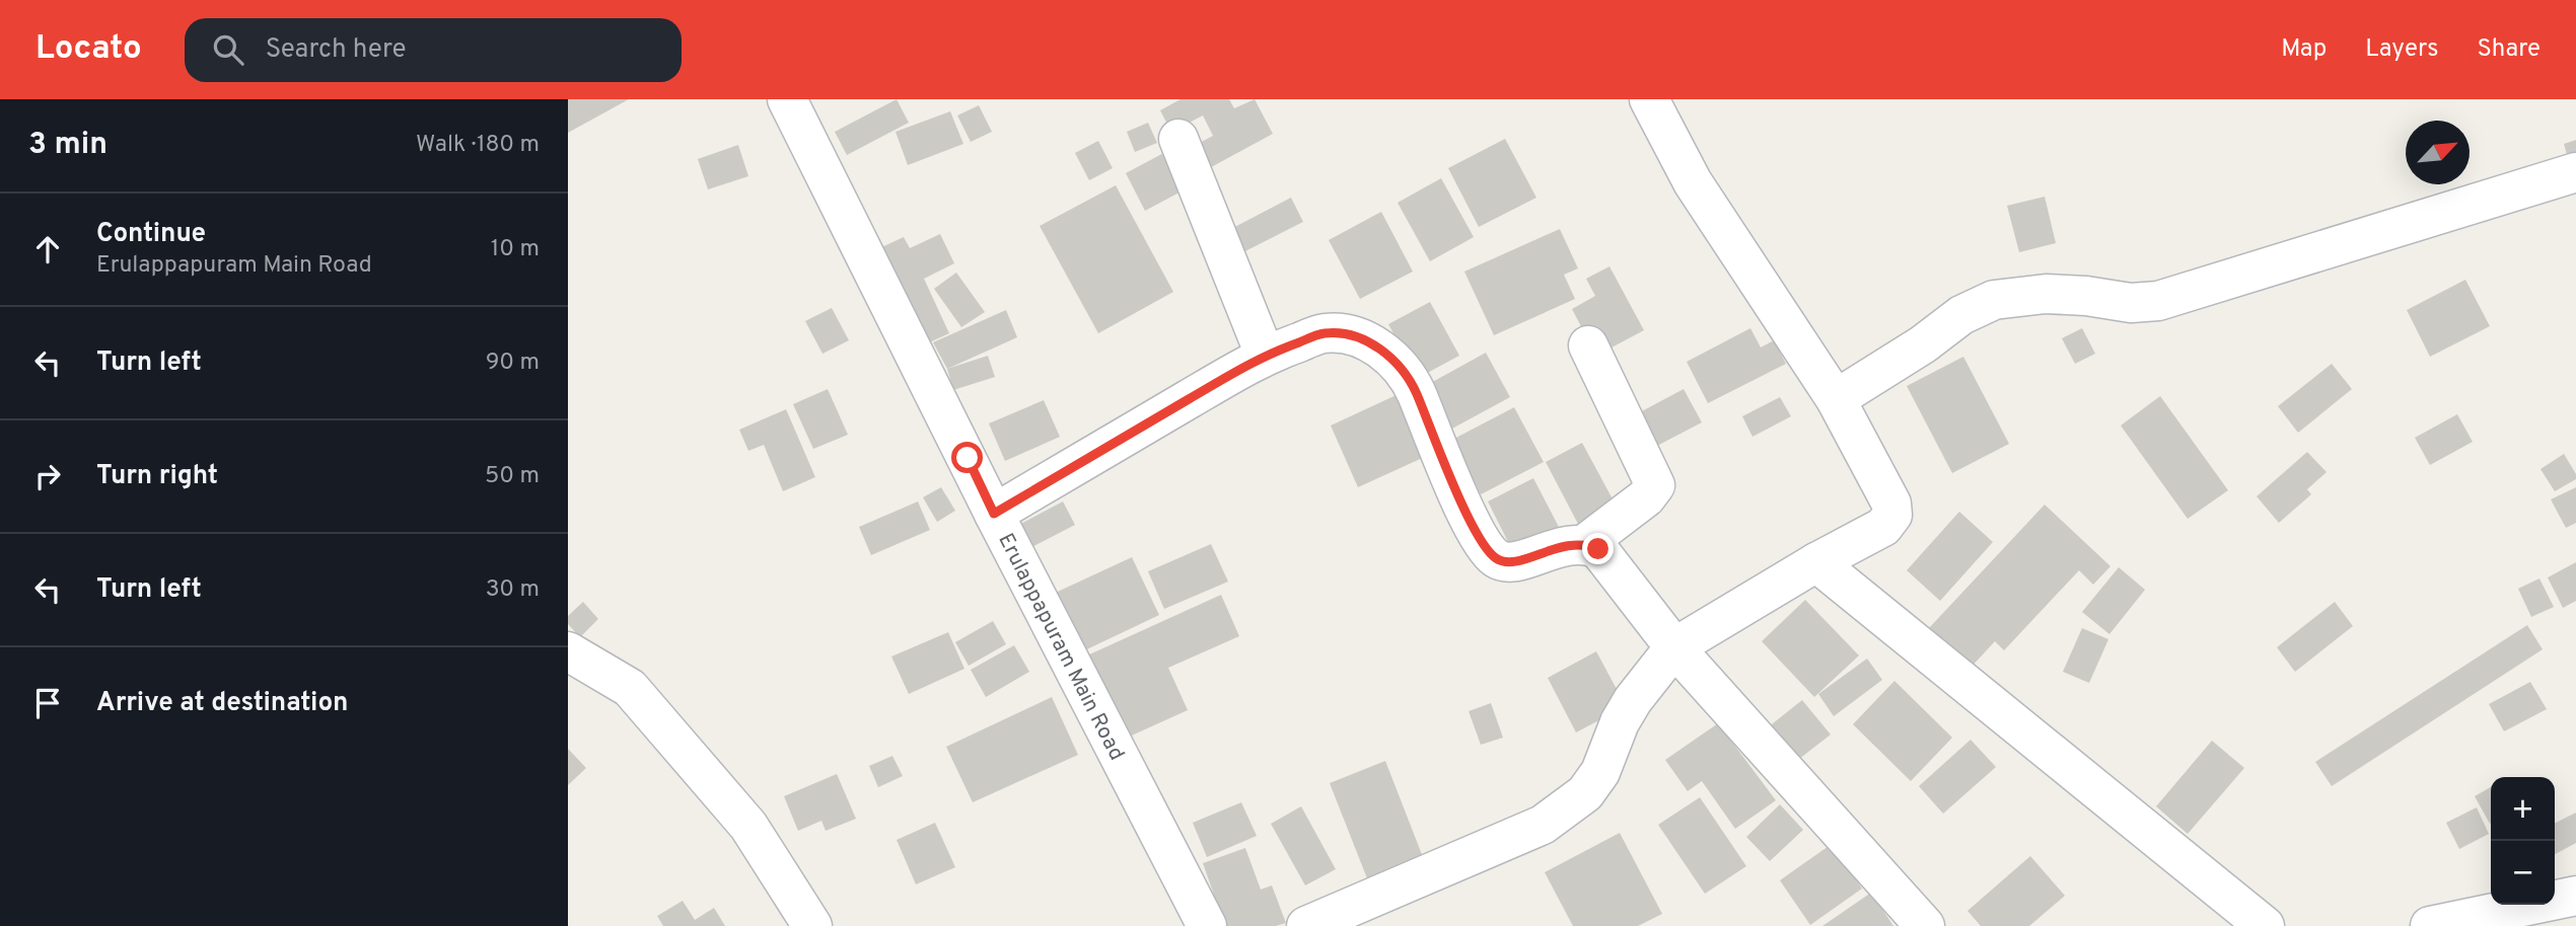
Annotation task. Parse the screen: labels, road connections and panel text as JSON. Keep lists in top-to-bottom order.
{
  "streets": {
    "street": ["Erulappapuram Main Road"]
  },
  "north": "top right",
  "page": {
    "header": "Locato",
    "search": "Search here",
    "nav": ["Map", "Layers", "Share"],
    "heading": ["3 min", "Walk · 180 m"],
    "list": [
      ["Continue", "Erulappapuram Main Road", "10 m"],
      ["Turn left", "90 m"],
      ["Turn right", "50 m"],
      ["Turn left", "30 m"],
      "Arrive at destination"
    ],
    "map_buttons": ["+", "−"]
  }
}
